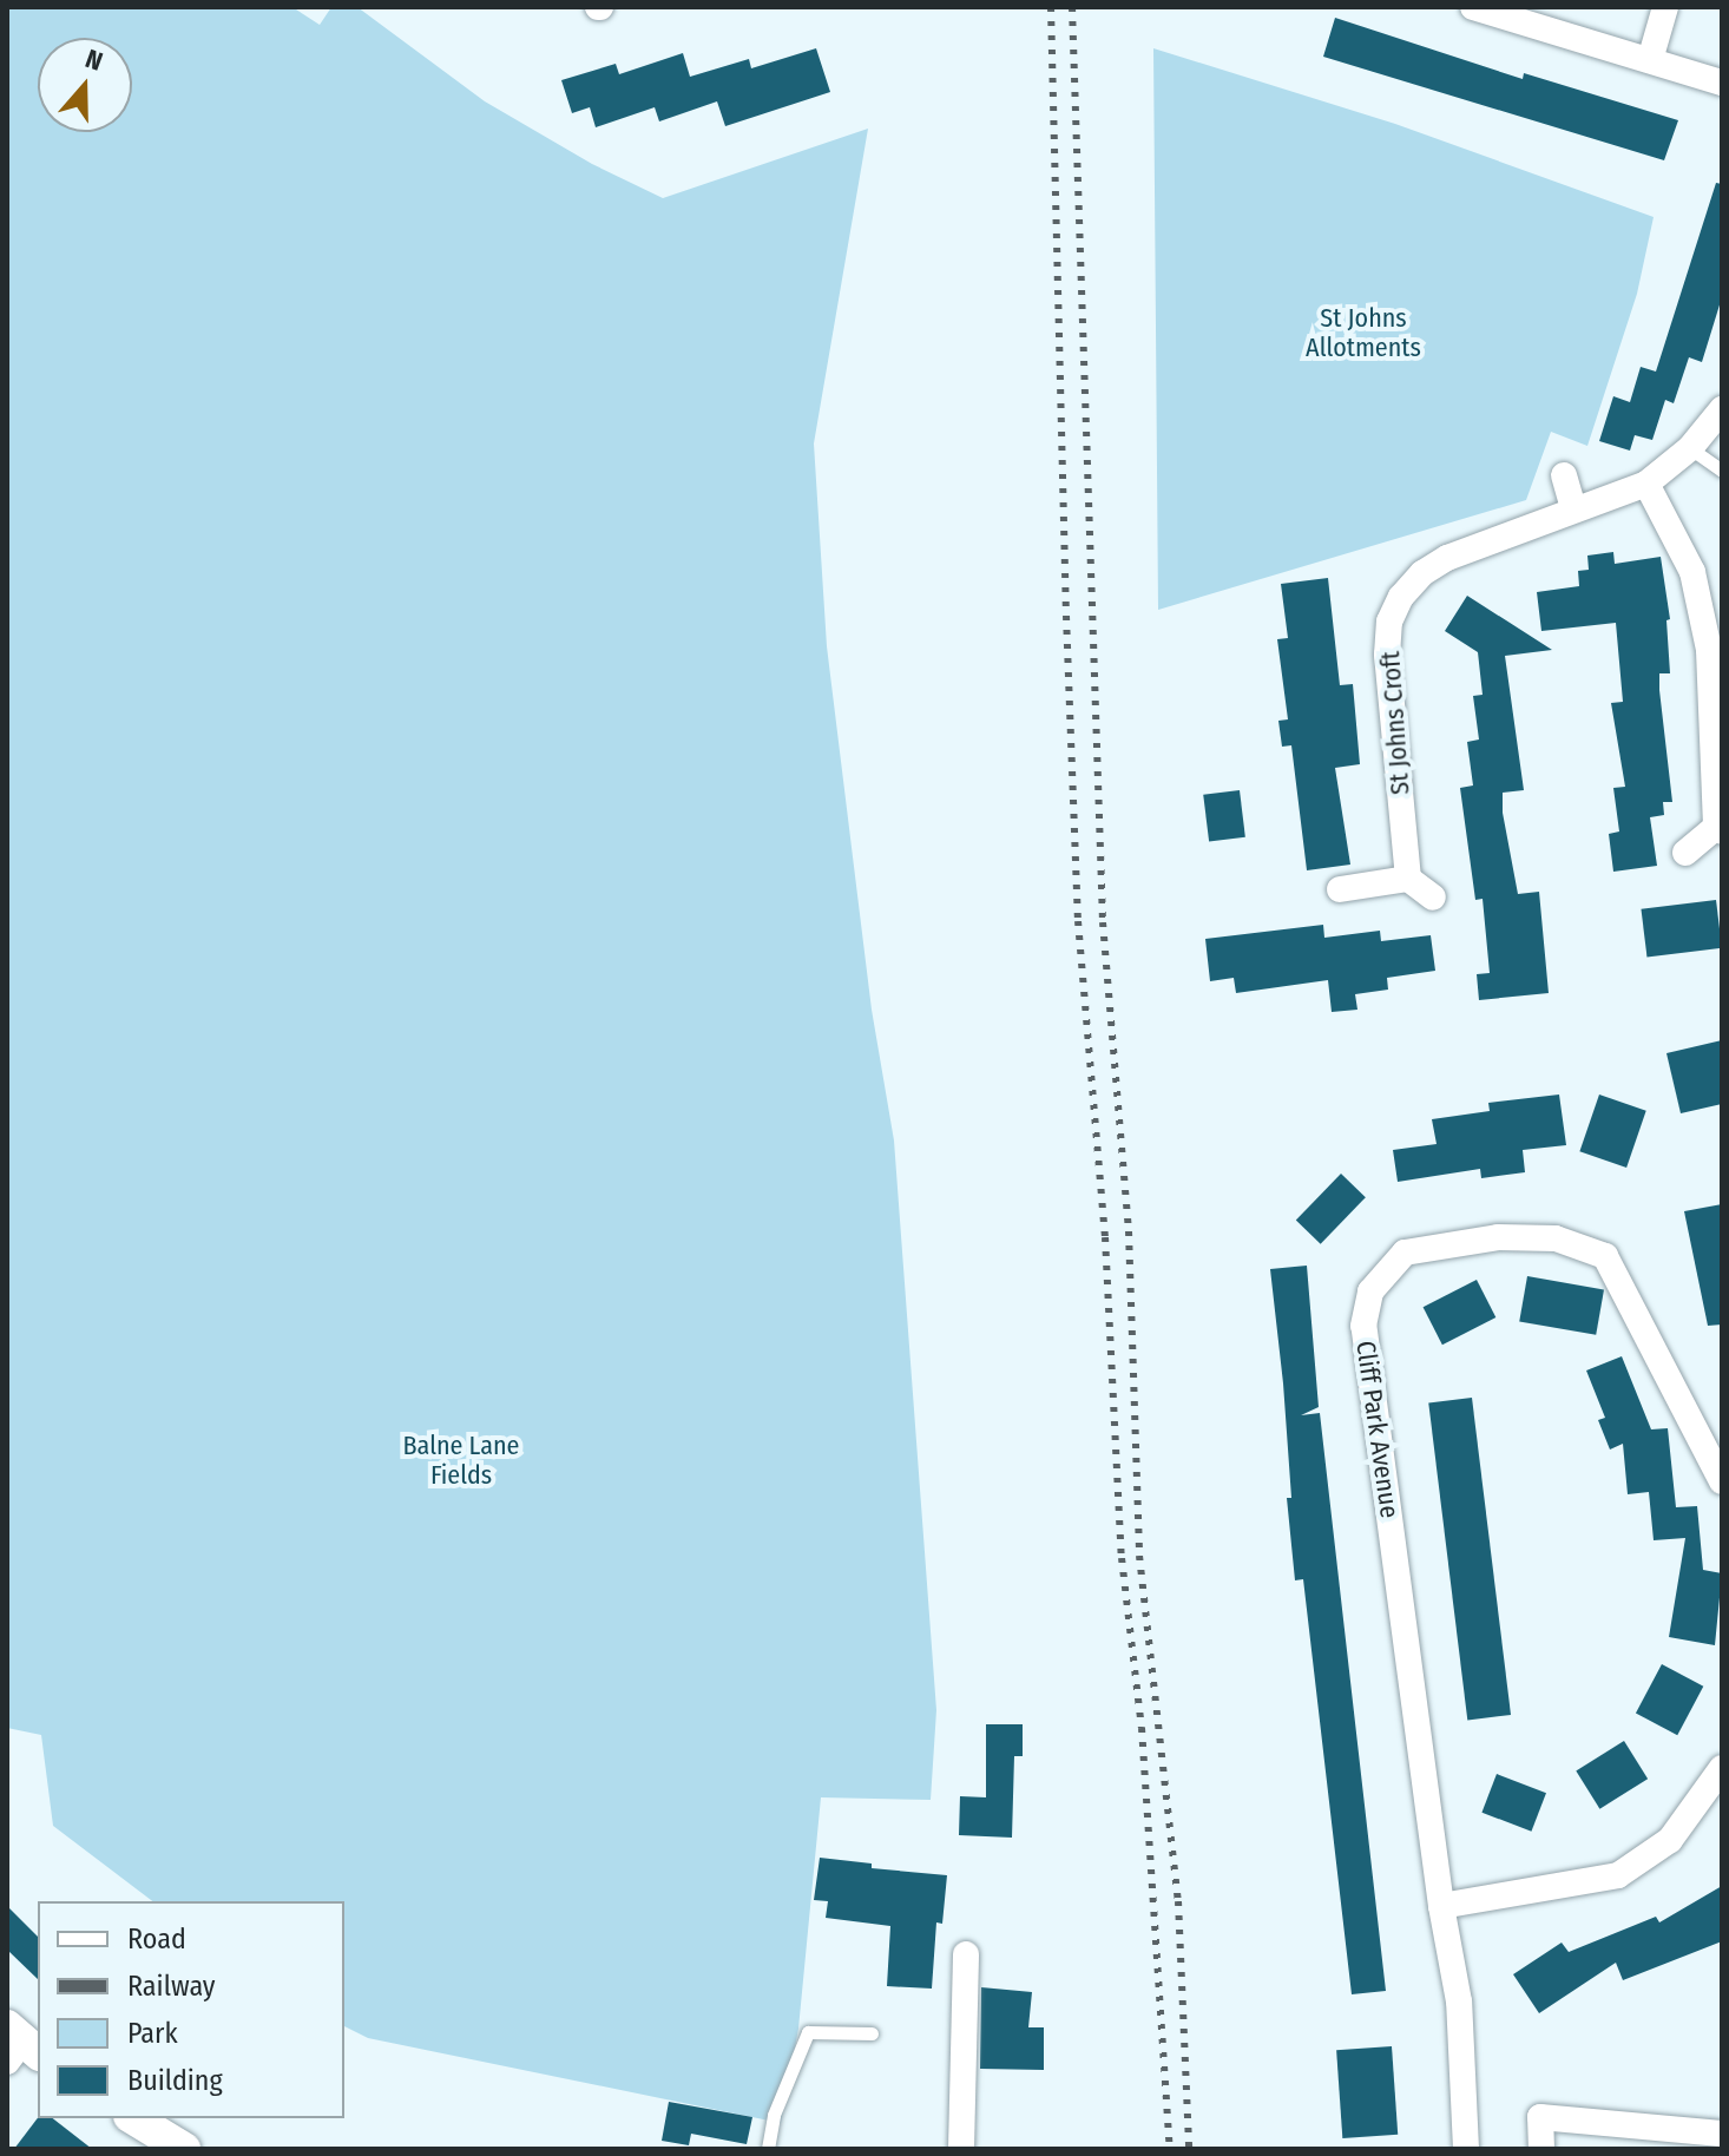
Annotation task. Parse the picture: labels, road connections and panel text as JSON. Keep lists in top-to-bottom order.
{
  "streets": {
    "street": ["St Johns Croft", "Cliff Park Avenue"]
  },
  "parks": ["St Johns Allotments", "Balne Lane Fields"],
  "legend": [
    "Road",
    "Railway",
    "Park",
    "Building"
  ],
  "north": "top"
}
